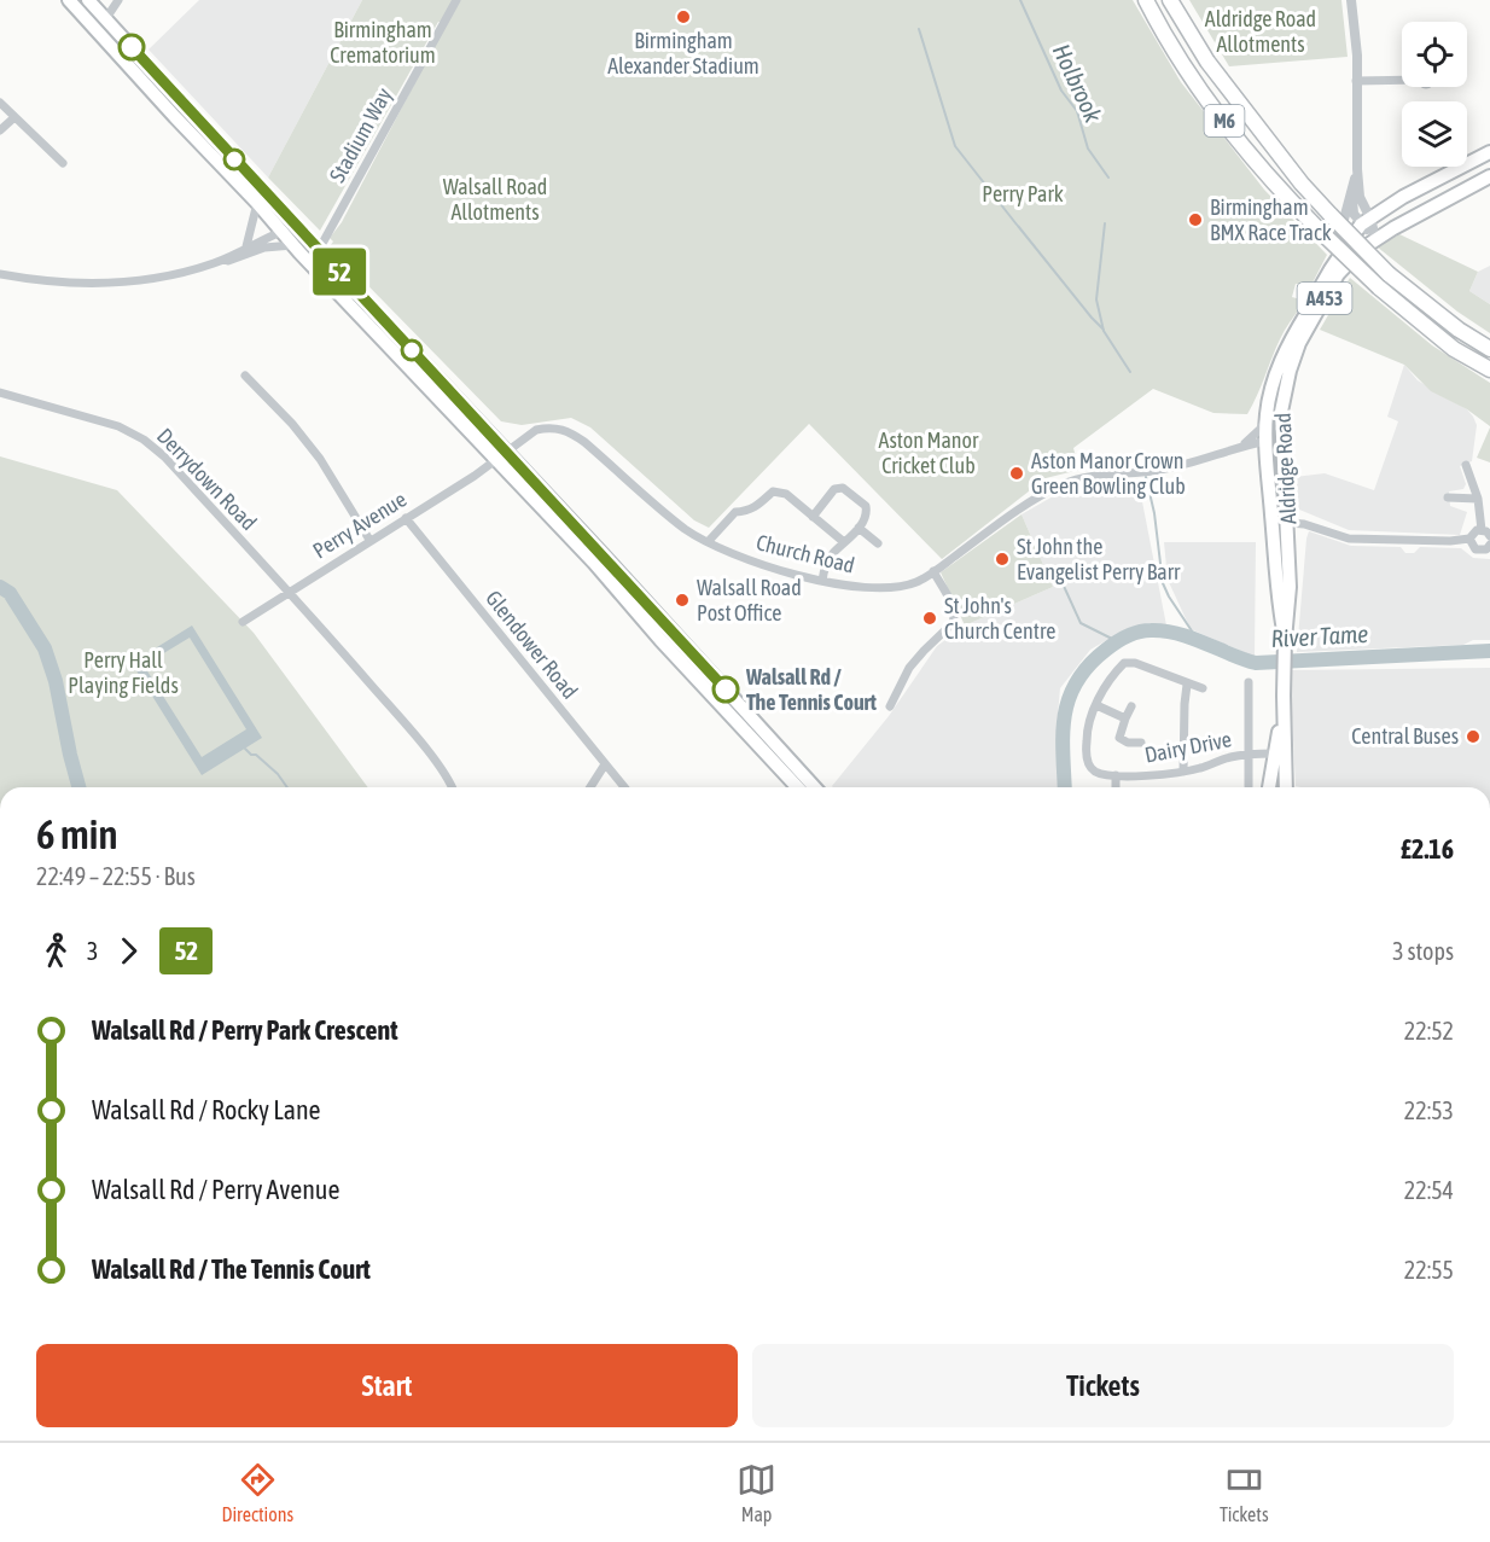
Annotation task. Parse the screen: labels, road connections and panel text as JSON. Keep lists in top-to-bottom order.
{
  "streets": {
    "highway": ["M6"],
    "main road": ["A453", "Aldridge Road"],
    "street": [
      "Stadium Way",
      "Derrydown Road",
      "Perry Avenue",
      "Church Road",
      "Glendower Road",
      "Dairy Drive"
    ]
  },
  "crossings": [
    ["A453", "Aldridge Road"],
    ["Aldridge Road", "Church Road"],
    ["Aldridge Road", "Dairy Drive"],
    ["Derrydown Road", "Perry Avenue"],
    ["Perry Avenue", "Church Road"],
    ["Perry Avenue", "Glendower Road"]
  ],
  "water": ["Holbrook", "River Tame"],
  "parks": [
    "Aldridge Road Allotments",
    "Birmingham Crematorium",
    "Walsall Road Allotments",
    "Perry Park",
    "Aston Manor Cricket Club",
    "Perry Hall Playing Fields"
  ],
  "places": [
    "Birmingham Alexander Stadium",
    "Birmingham BMX Race Track",
    "Aston Manor Crown Green Bowling Club",
    "St John the Evangelist Perry Barr",
    "Walsall Road Post Office",
    "St John's Church Centre",
    "Walsall Rd / The Tennis Court",
    "Central Buses"
  ],
  "lines": ["bus line 52"],
  "page": {
    "on_map": "52",
    "heading": ["6 min", "22:49 – 22:55 · Bus", "£2.16"],
    "legs": ["3", "52", "3 stops"],
    "list": [
      {
        "name": "Walsall Rd / Perry Park Crescent",
        "value": "22:52"
      },
      {
        "name": "Walsall Rd / Rocky Lane",
        "value": "22:53"
      },
      {
        "name": "Walsall Rd / Perry Avenue",
        "value": "22:54"
      },
      {
        "name": "Walsall Rd / The Tennis Court",
        "value": "22:55"
      }
    ],
    "buttons": ["Start", "Tickets"],
    "tabs": ["Directions", "Map", "Tickets"]
  }
}
